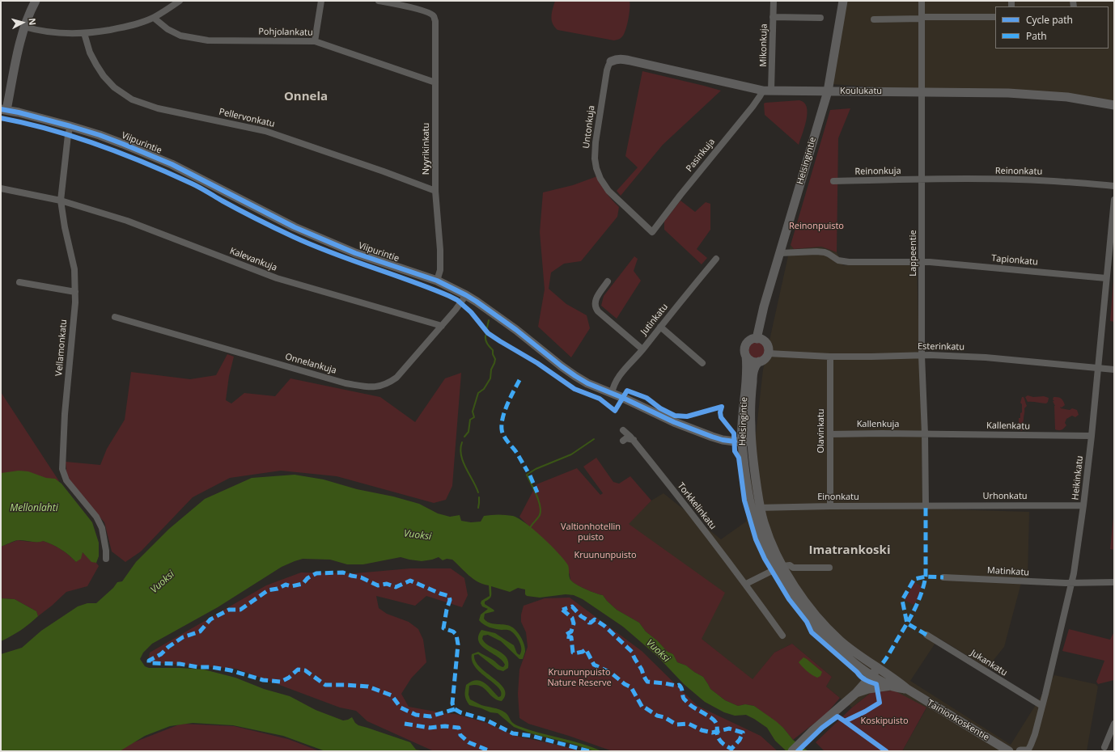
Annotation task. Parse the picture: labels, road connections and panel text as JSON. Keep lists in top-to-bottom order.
{
  "streets": {
    "main road": [
      "Koulukatu",
      "Viipurintie",
      "Helsingintie",
      "Tainionkoskentie"
    ],
    "street": [
      "Pohjolankatu",
      "Mikonkuja",
      "Pellervonkatu",
      "Untonkuja",
      "Nyyrikinkatu",
      "Pasinkuja",
      "Reinonkuja",
      "Reinonkatu",
      "Lappeentie",
      "Kalevankuja",
      "Tapionkatu",
      "Jutinkatu",
      "Esterinkatu",
      "Vellamonkatu",
      "Onnelankuja",
      "Kallenkuja",
      "Kallenkatu",
      "Olavinkatu",
      "Heikinkatu",
      "Urhonkatu",
      "Einonkatu",
      "Torkkelinkatu",
      "Matinkatu",
      "Jukankatu"
    ]
  },
  "crossings": [
    ["Pohjolankatu", "Nyyrikinkatu"],
    ["Mikonkuja", "Koulukatu"],
    ["Mikonkuja", "Pasinkuja"],
    ["Koulukatu", "Untonkuja"],
    ["Koulukatu", "Pasinkuja"],
    ["Koulukatu", "Helsingintie"],
    ["Koulukatu", "Lappeentie"],
    ["Pellervonkatu", "Nyyrikinkatu"],
    ["Untonkuja", "Pasinkuja"],
    ["Viipurintie", "Nyyrikinkatu"],
    ["Viipurintie", "Helsingintie"],
    ["Viipurintie", "Jutinkatu"],
    ["Viipurintie", "Vellamonkatu"],
    ["Viipurintie", "Onnelankuja"],
    ["Helsingintie", "Tapionkatu"],
    ["Helsingintie", "Esterinkatu"],
    ["Helsingintie", "Einonkatu"],
    ["Helsingintie", "Tainionkoskentie"],
    ["Reinonkuja", "Reinonkatu"],
    ["Reinonkuja", "Lappeentie"],
    ["Reinonkatu", "Lappeentie"],
    ["Lappeentie", "Tapionkatu"],
    ["Lappeentie", "Esterinkatu"],
    ["Lappeentie", "Kallenkuja"],
    ["Lappeentie", "Kallenkatu"],
    ["Lappeentie", "Urhonkatu"],
    ["Lappeentie", "Einonkatu"],
    ["Kalevankuja", "Vellamonkatu"],
    ["Kalevankuja", "Onnelankuja"],
    ["Tapionkatu", "Heikinkatu"],
    ["Esterinkatu", "Olavinkatu"],
    ["Esterinkatu", "Heikinkatu"],
    ["Kallenkuja", "Kallenkatu"],
    ["Kallenkuja", "Olavinkatu"],
    ["Kallenkatu", "Heikinkatu"],
    ["Olavinkatu", "Einonkatu"],
    ["Heikinkatu", "Urhonkatu"],
    ["Heikinkatu", "Matinkatu"],
    ["Heikinkatu", "Jukankatu"],
    ["Urhonkatu", "Einonkatu"]
  ],
  "districts": ["Onnela", "Imatrankoski"],
  "water": ["Mellonlahti", "Vuoksi"],
  "parks": [
    "Reinonpuisto",
    "Valtionhotellin puisto",
    "Kruununpuisto",
    "Kruununpuisto Nature Reserve",
    "Koskipuisto"
  ],
  "legend": ["Cycle path", "Path"],
  "north": "right"
}
